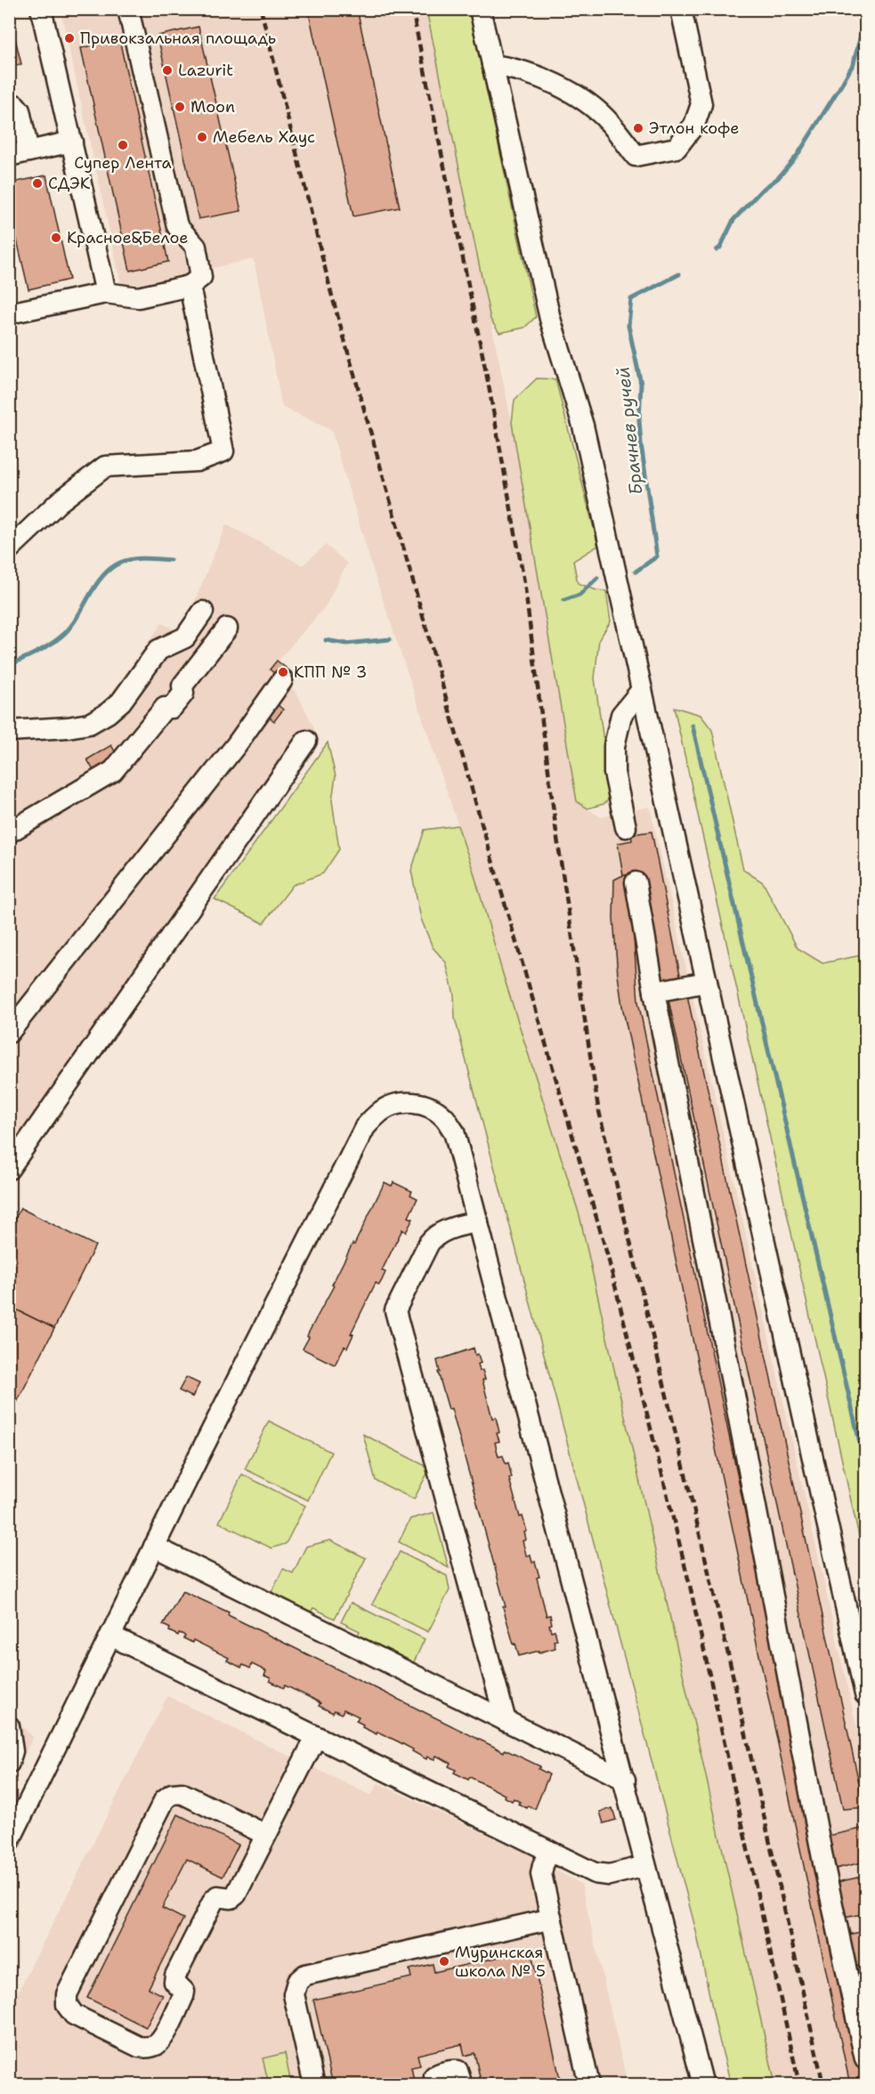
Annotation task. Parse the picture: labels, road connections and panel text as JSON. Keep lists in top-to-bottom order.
{
  "water": ["Брачнев ручей"],
  "places": [
    "Привокзальная площадь",
    "Lazurit",
    "Moon",
    "Этлон кофе",
    "Мебель Хаус",
    "Супер Лента",
    "СДЭК",
    "Красное&Белое",
    "КПП № 3",
    "Муринская школа № 5"
  ]
}
